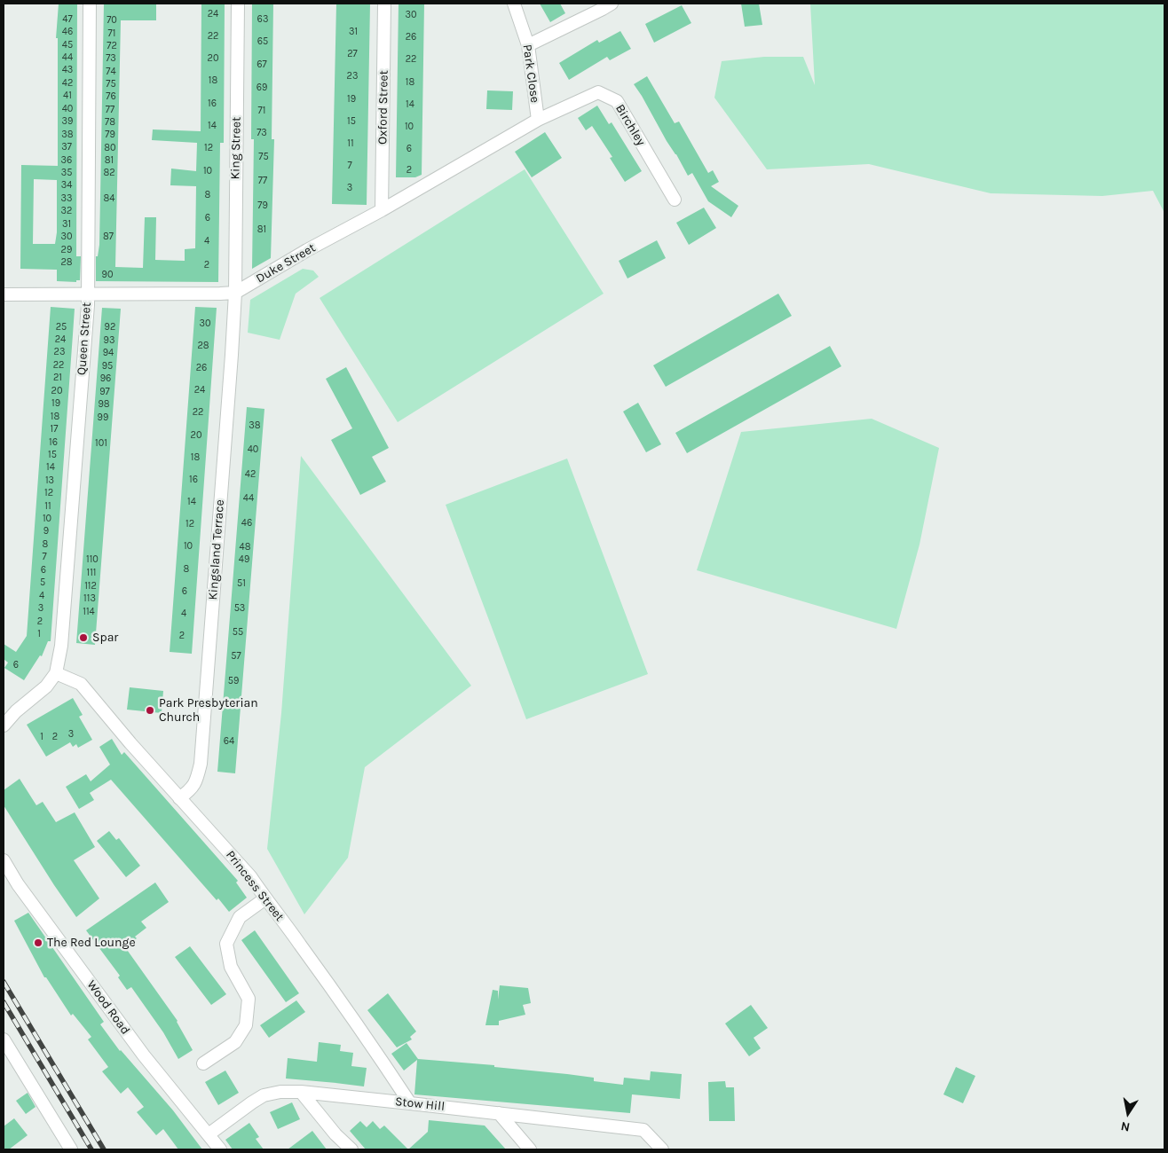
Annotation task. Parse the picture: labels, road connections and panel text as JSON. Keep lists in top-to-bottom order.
{
  "streets": {
    "street": [
      "Park Close",
      "Oxford Street",
      "Birchley",
      "King Street",
      "Duke Street",
      "Queen Street",
      "Kingsland Terrace",
      "Princess Street",
      "Wood Road",
      "Stow Hill"
    ]
  },
  "crossings": [
    ["Park Close", "Birchley"],
    ["Park Close", "Duke Street"],
    ["Oxford Street", "Duke Street"],
    ["Birchley", "Duke Street"],
    ["King Street", "Duke Street"],
    ["King Street", "Kingsland Terrace"],
    ["Duke Street", "Queen Street"],
    ["Duke Street", "Kingsland Terrace"],
    ["Queen Street", "Princess Street"],
    ["Kingsland Terrace", "Princess Street"],
    ["Princess Street", "Stow Hill"],
    ["Wood Road", "Stow Hill"]
  ],
  "places": ["Spar", "Park Presbyterian Church", "The Red Lounge"],
  "house_numbers": [
    "24",
    "30",
    "47",
    "63",
    "70",
    "46",
    "31",
    "71",
    "22",
    "26",
    "65",
    "45",
    "72",
    "27",
    "44",
    "73",
    "20",
    "22",
    "67",
    "43",
    "74",
    "23",
    "18",
    "18",
    "42",
    "75",
    "69",
    "41",
    "76",
    "19",
    "16",
    "14",
    "40",
    "77",
    "71",
    "39",
    "15",
    "78",
    "14",
    "10",
    "73",
    "38",
    "79",
    "11",
    "37",
    "80",
    "12",
    "6",
    "75",
    "36",
    "81",
    "7",
    "2",
    "10",
    "35",
    "82",
    "77",
    "34",
    "3",
    "8",
    "33",
    "84",
    "79",
    "32",
    "6",
    "31",
    "81",
    "30",
    "87",
    "4",
    "29",
    "28",
    "2",
    "90",
    "30",
    "25",
    "92",
    "24",
    "93",
    "28",
    "23",
    "94",
    "22",
    "95",
    "26",
    "21",
    "96",
    "24",
    "20",
    "97",
    "19",
    "98",
    "22",
    "18",
    "99",
    "38",
    "17",
    "20",
    "16",
    "101",
    "40",
    "15",
    "18",
    "14",
    "42",
    "16",
    "13",
    "12",
    "44",
    "14",
    "11",
    "10",
    "46",
    "12",
    "9",
    "8",
    "10",
    "48",
    "7",
    "110",
    "49",
    "8",
    "6",
    "111",
    "5",
    "51",
    "112",
    "6",
    "4",
    "113",
    "3",
    "53",
    "114",
    "4",
    "2",
    "55",
    "1",
    "2",
    "57",
    "6",
    "59",
    "3",
    "1",
    "2",
    "64"
  ],
  "north": "bottom"
}
